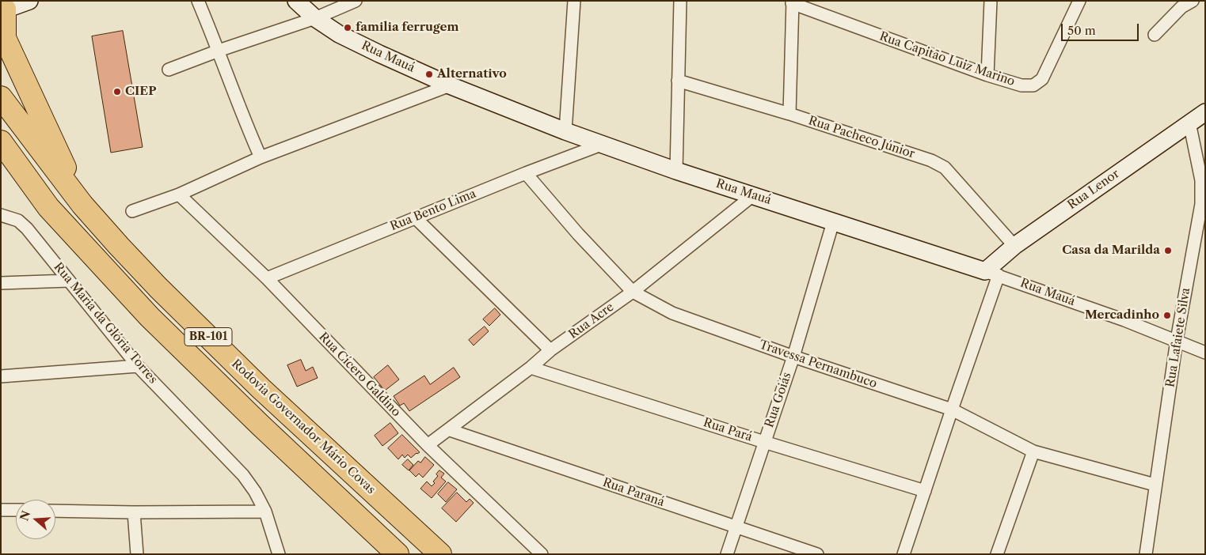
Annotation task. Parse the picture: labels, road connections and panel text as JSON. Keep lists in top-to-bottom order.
{
  "streets": {
    "highway": ["BR-101", "Rodovia Governador Mário Covas"],
    "street": [
      "Rua Mauá",
      "Rua Capitão Luiz Marino",
      "Rua Pacheco Júnior",
      "Rua Lenor",
      "Rua Bento Lima",
      "Rua Acre",
      "Rua Maria da Glória Torres",
      "Rua Lafaiete Silva",
      "Travessa Pernambuco",
      "Rua Cícero Galdino",
      "Rua Goiás",
      "Rua Pará",
      "Rua Paraná"
    ]
  },
  "crossings": [
    ["Rua Mauá", "Rua Lenor"],
    ["Rua Mauá", "Rua Bento Lima"],
    ["Rua Mauá", "Rua Acre"],
    ["Rua Mauá", "Rua Lafaiete Silva"],
    ["Rua Mauá", "Rua Goiás"],
    ["Rua Pacheco Júnior", "Rua Lenor"],
    ["Rua Lenor", "Rua Lafaiete Silva"],
    ["Rua Bento Lima", "Travessa Pernambuco"],
    ["Rua Bento Lima", "Rua Cícero Galdino"],
    ["Rua Acre", "Travessa Pernambuco"],
    ["Rua Acre", "Rua Cícero Galdino"],
    ["Rua Acre", "Rua Pará"],
    ["Rua Acre", "Rua Paraná"],
    ["Rua Lafaiete Silva", "Travessa Pernambuco"],
    ["Travessa Pernambuco", "Rua Goiás"],
    ["Rua Goiás", "Rua Pará"],
    ["Rua Goiás", "Rua Paraná"]
  ],
  "places": [
    "familia ferrugem",
    "Alternativo",
    "CIEP",
    "Casa da Marilda",
    "Mercadinho"
  ],
  "scale_bar": "50 m",
  "north": "left"
}
